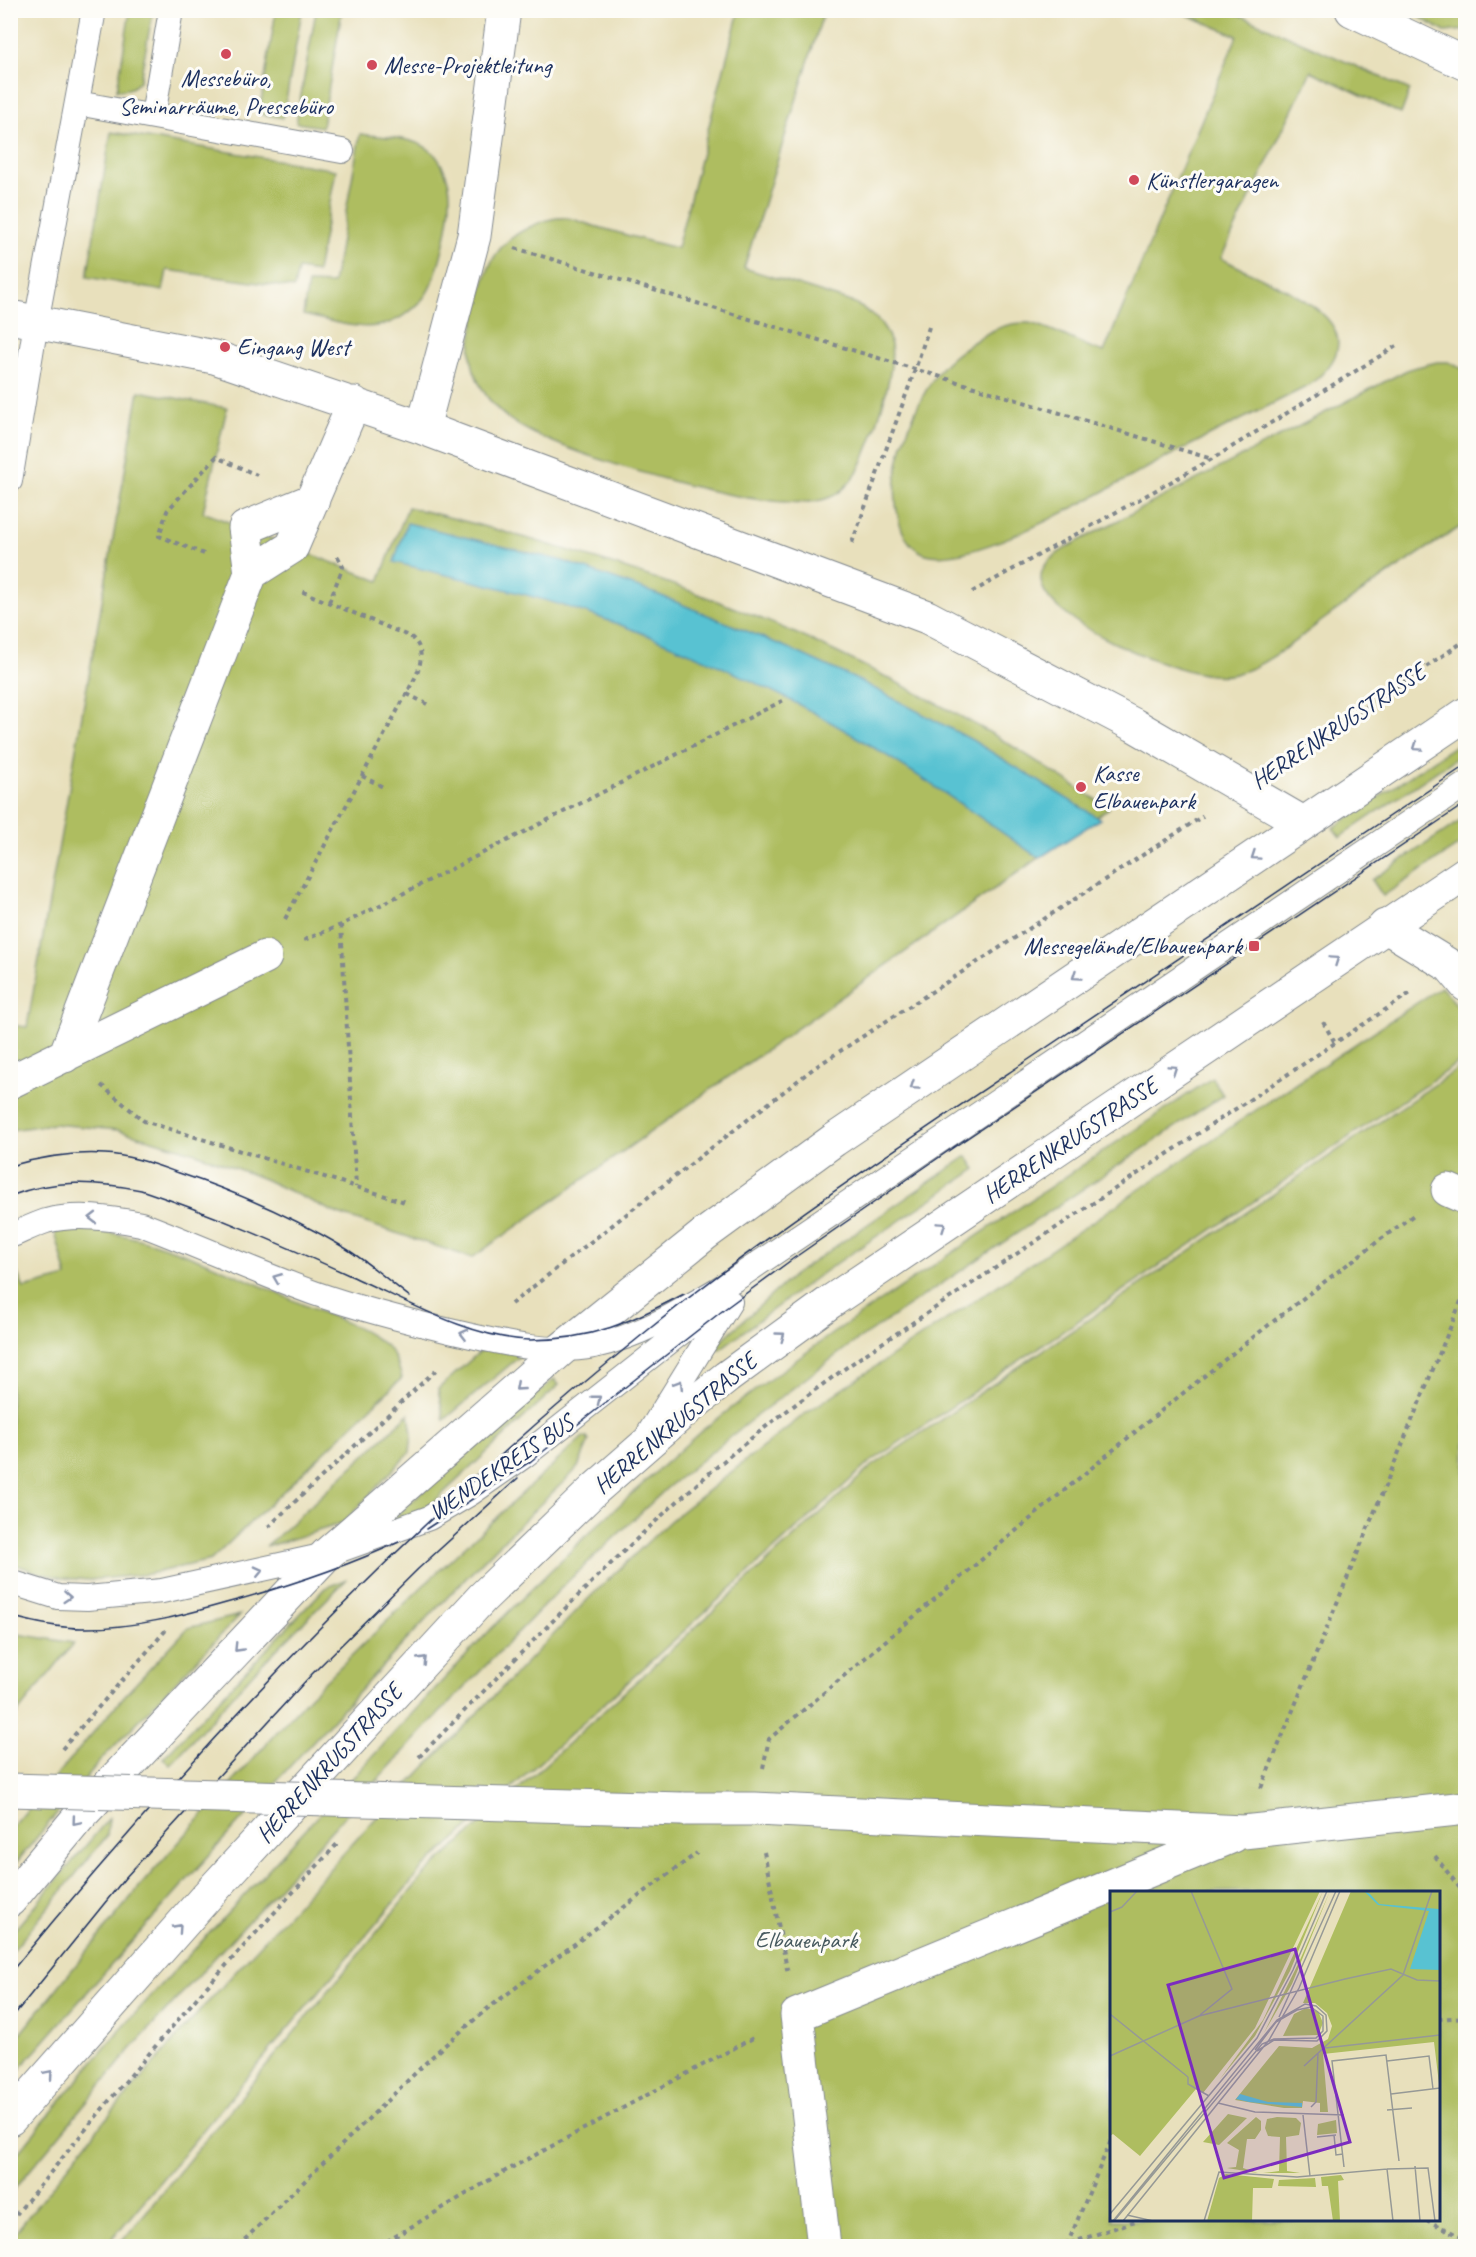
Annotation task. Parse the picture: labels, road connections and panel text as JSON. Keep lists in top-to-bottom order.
{
  "streets": {
    "street": ["HERRENKRUGSTRASSE"],
    "lane": ["WENDEKREIS BUS"]
  },
  "one_way": ["WENDEKREIS BUS"],
  "parks": ["Elbauenpark"],
  "places": {
    "other": [
      "Messebüro, Seminarräume, Pressebüro",
      "Messe-Projektleitung",
      "Künstlergaragen",
      "Eingang West",
      "Kasse Elbauenpark"
    ],
    "transit": ["Messegelände/Elbauenpark"]
  }
}
